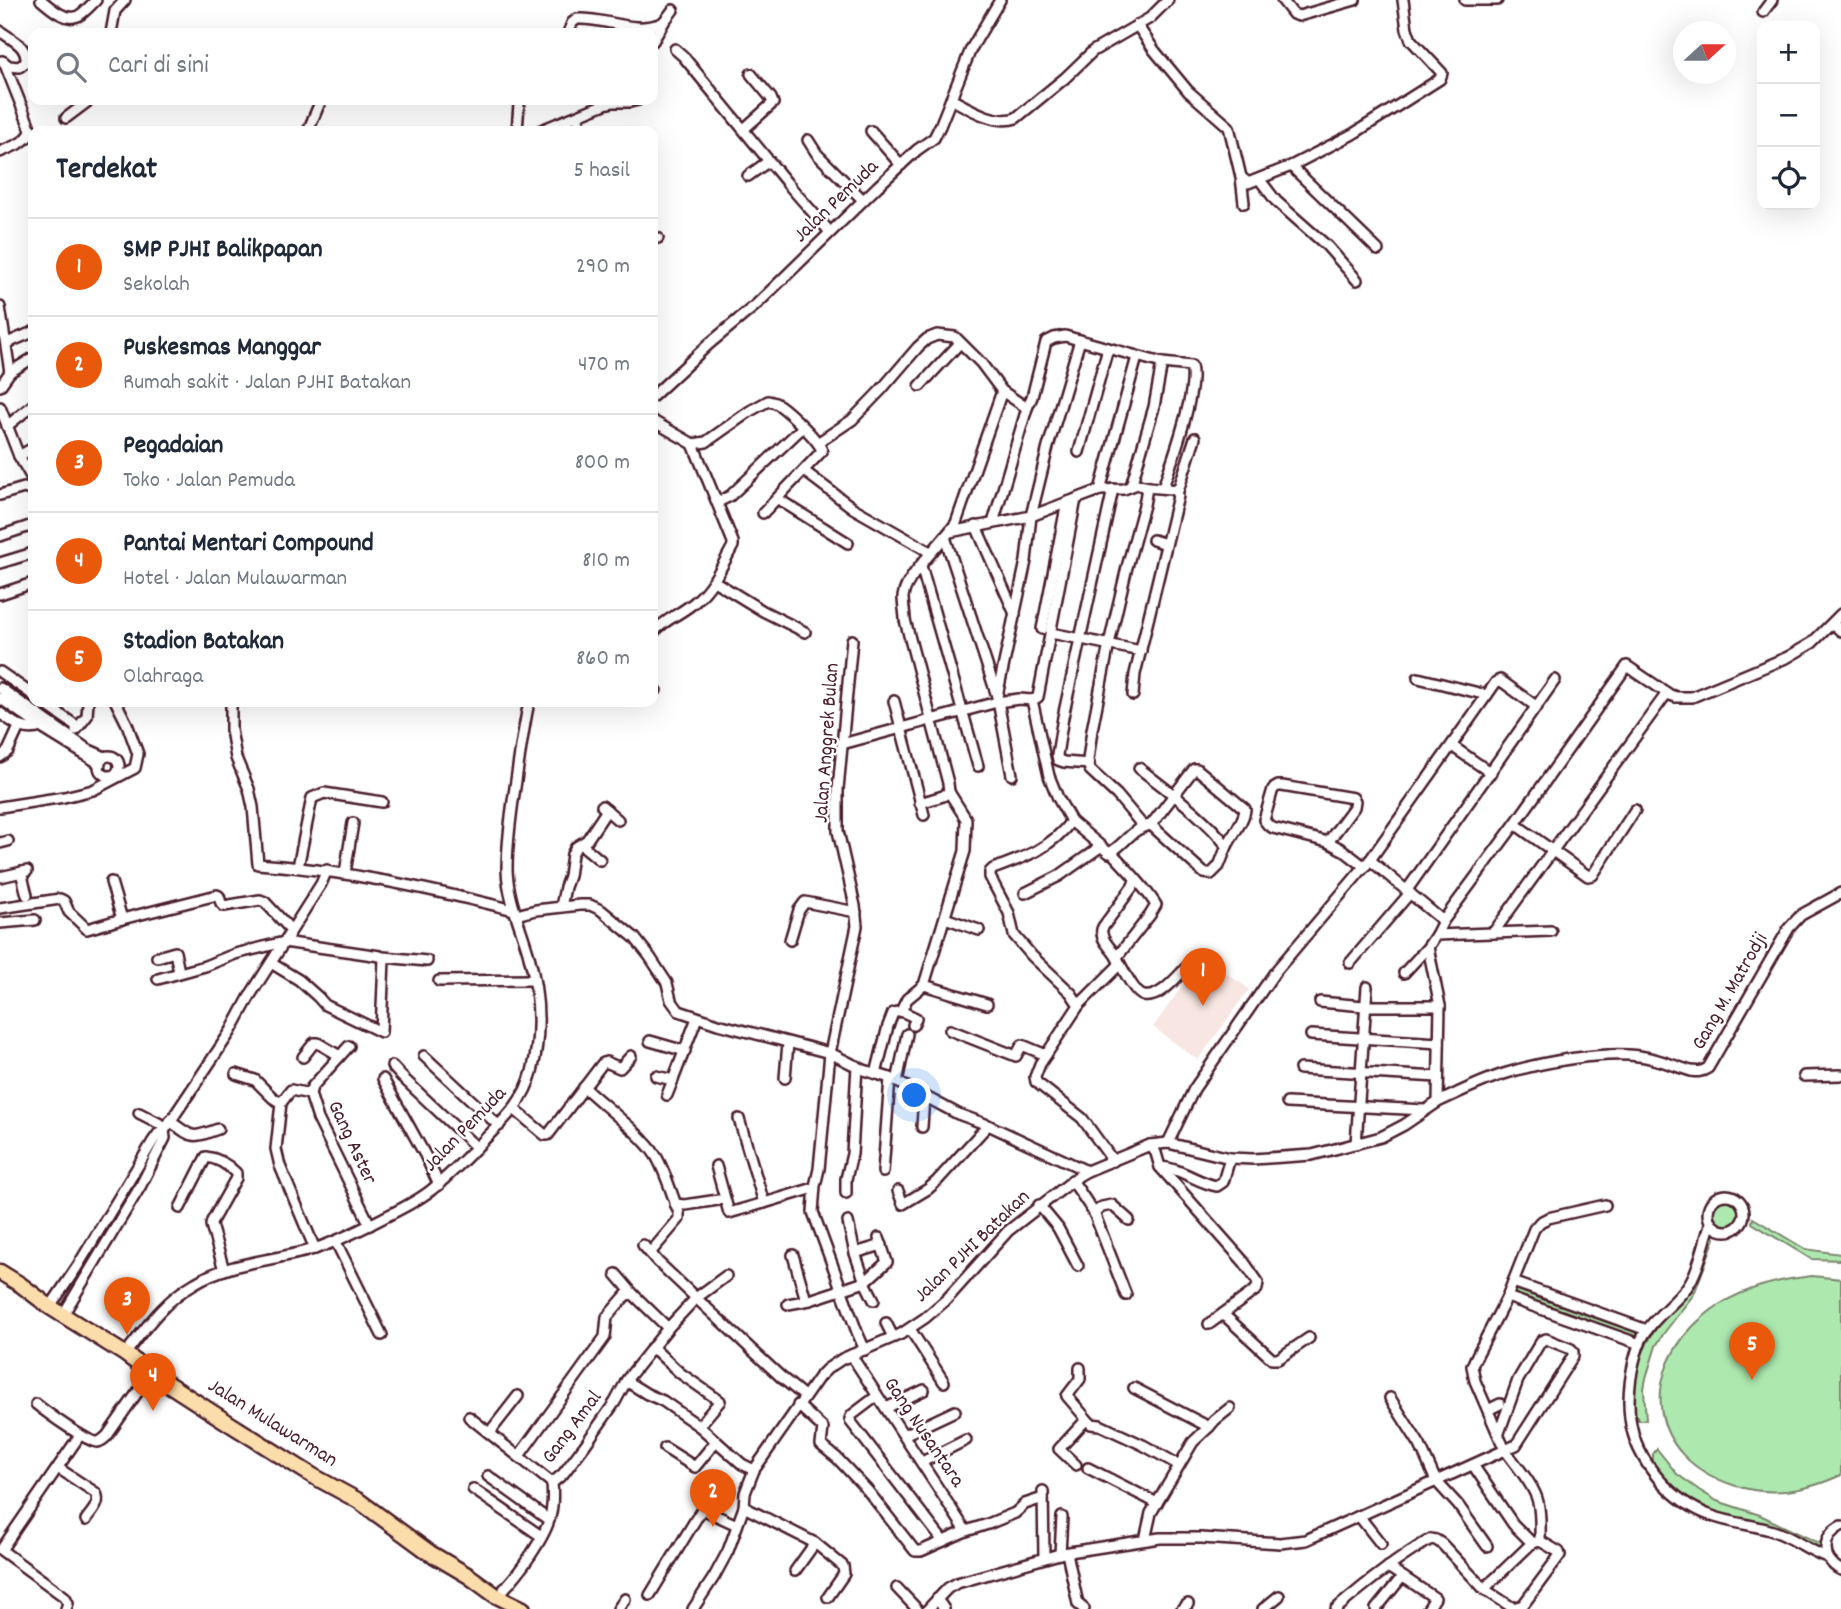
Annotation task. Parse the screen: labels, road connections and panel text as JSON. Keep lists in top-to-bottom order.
{
  "streets": {
    "highway": ["Jalan Mulawarman"],
    "street": [
      "Jalan Pemuda",
      "Jalan Anggrek Bulan",
      "Gang M. Matrodji",
      "Gang Aster",
      "Jalan PJHI Batakan",
      "Gang Amal",
      "Gang Nusantara"
    ]
  },
  "crossings": [
    ["Jalan Pemuda", "Gang Aster"],
    ["Jalan Pemuda", "Jalan Mulawarman"],
    ["Jalan Anggrek Bulan", "Jalan PJHI Batakan"],
    ["Gang M. Matrodji", "Jalan PJHI Batakan"],
    ["Jalan PJHI Batakan", "Gang Nusantara"]
  ],
  "north": "right",
  "page": {
    "map_buttons": ["+", "−"],
    "search": "Cari di sini",
    "heading": ["Terdekat", "5 hasil"],
    "list": [
      {
        "mark": "1",
        "name": "SMP PJHI Balikpapan",
        "note": "Sekolah",
        "value": "290 m"
      },
      {
        "mark": "2",
        "name": "Puskesmas Manggar",
        "note": "Rumah sakit · Jalan PJHI Batakan",
        "value": "470 m"
      },
      {
        "mark": "3",
        "name": "Pegadaian",
        "note": "Toko · Jalan Pemuda",
        "value": "800 m"
      },
      {
        "mark": "4",
        "name": "Pantai Mentari Compound",
        "note": "Hotel · Jalan Mulawarman",
        "value": "810 m"
      },
      {
        "mark": "5",
        "name": "Stadion Batakan",
        "note": "Olahraga",
        "value": "860 m"
      }
    ],
    "pins": [
      "1",
      "3",
      "5",
      "4",
      "2"
    ]
  }
}
